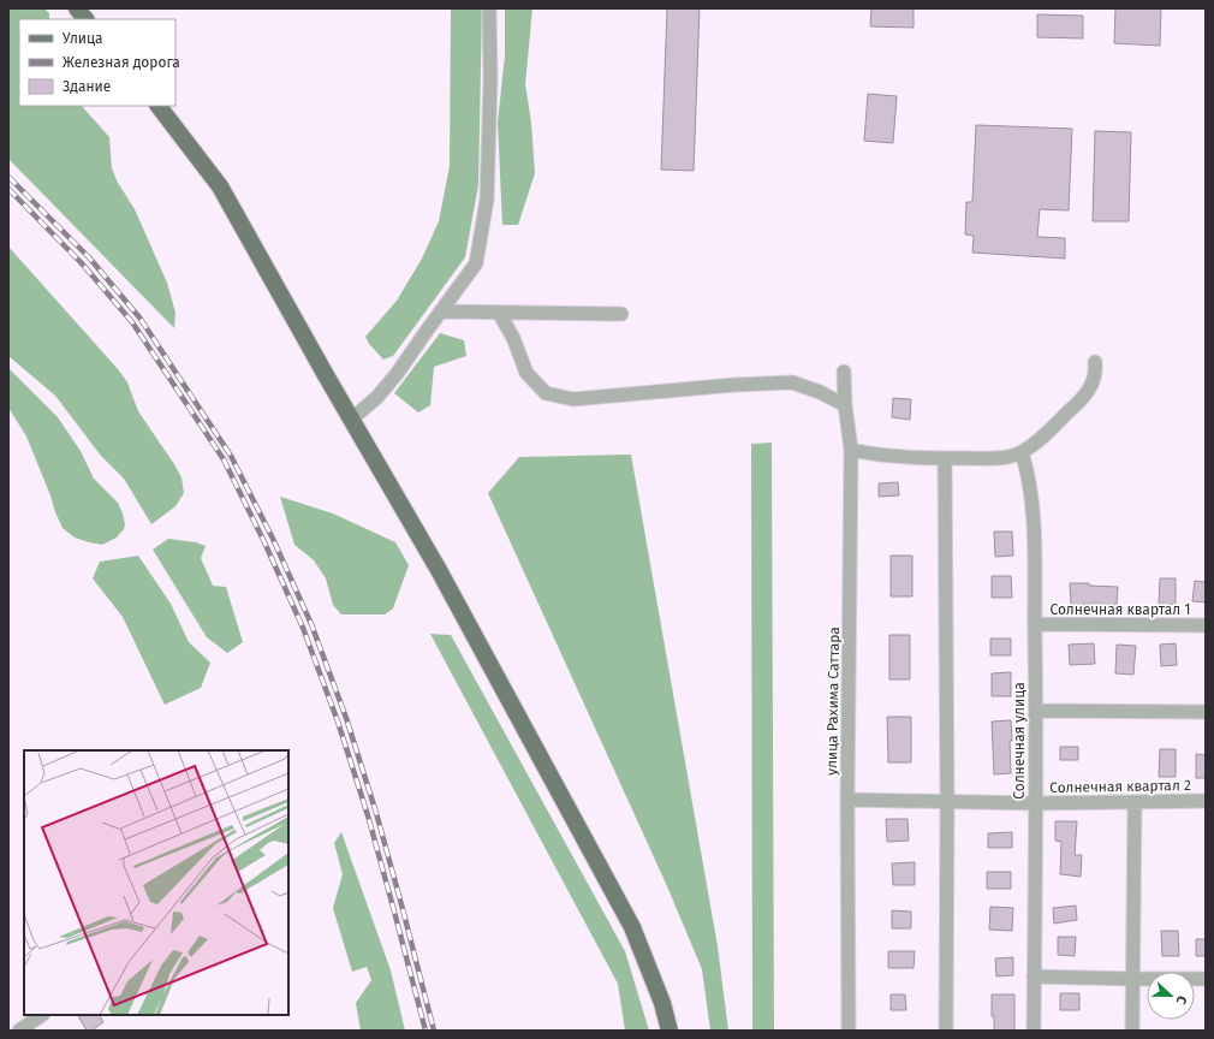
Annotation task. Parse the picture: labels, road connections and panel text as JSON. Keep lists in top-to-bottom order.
{
  "streets": {
    "street": [
      "Солнечная квартал 1",
      "улица Рахима Саттара",
      "Солнечная улица",
      "Солнечная квартал 2"
    ]
  },
  "crossings": [
    ["Солнечная квартал 1", "Солнечная улица"],
    ["улица Рахима Саттара", "Солнечная квартал 2"],
    ["Солнечная улица", "Солнечная квартал 2"]
  ],
  "legend": ["Улица", "Железная дорога", "Здание"],
  "north": "right"
}
